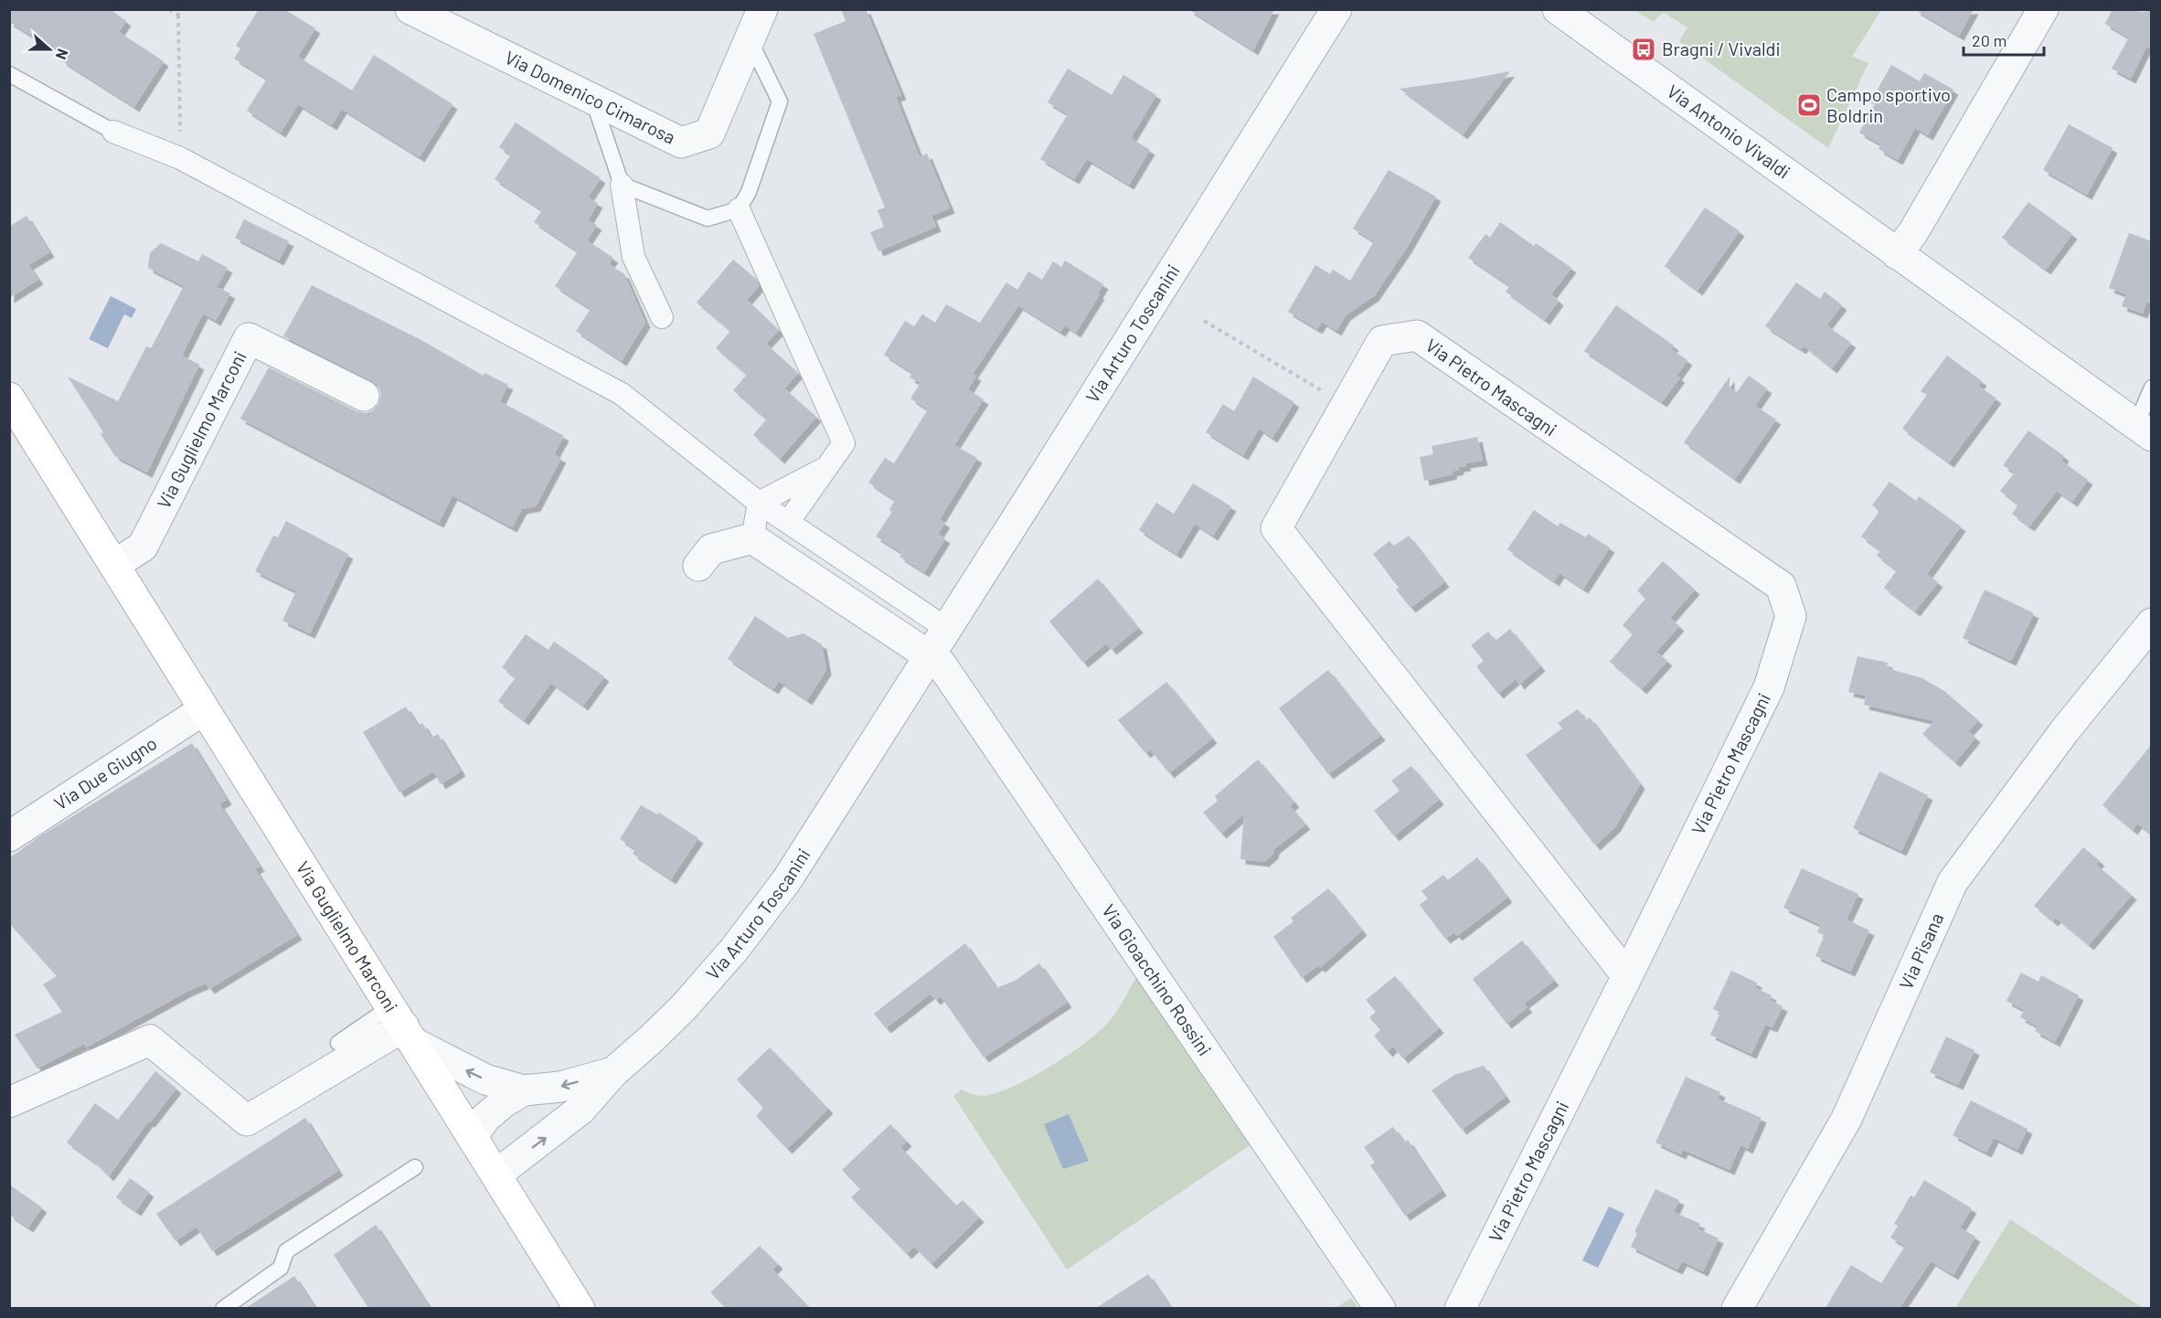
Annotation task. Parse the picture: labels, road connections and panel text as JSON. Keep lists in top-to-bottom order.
{
  "streets": {
    "main road": ["Via Guglielmo Marconi"],
    "street": [
      "Via Domenico Cimarosa",
      "Via Antonio Vivaldi",
      "Via Arturo Toscanini",
      "Via Pietro Mascagni",
      "Via Due Giugno",
      "Via Pisana",
      "Via Gioacchino Rossini"
    ]
  },
  "crossings": [
    ["Via Arturo Toscanini", "Via Guglielmo Marconi"],
    ["Via Arturo Toscanini", "Via Gioacchino Rossini"],
    ["Via Guglielmo Marconi", "Via Due Giugno"]
  ],
  "places": {
    "bus stop": ["Bragni / Vivaldi"],
    "sports": ["Campo sportivo Boldrin"]
  },
  "scale_bar": "20 m",
  "north": "right"
}
